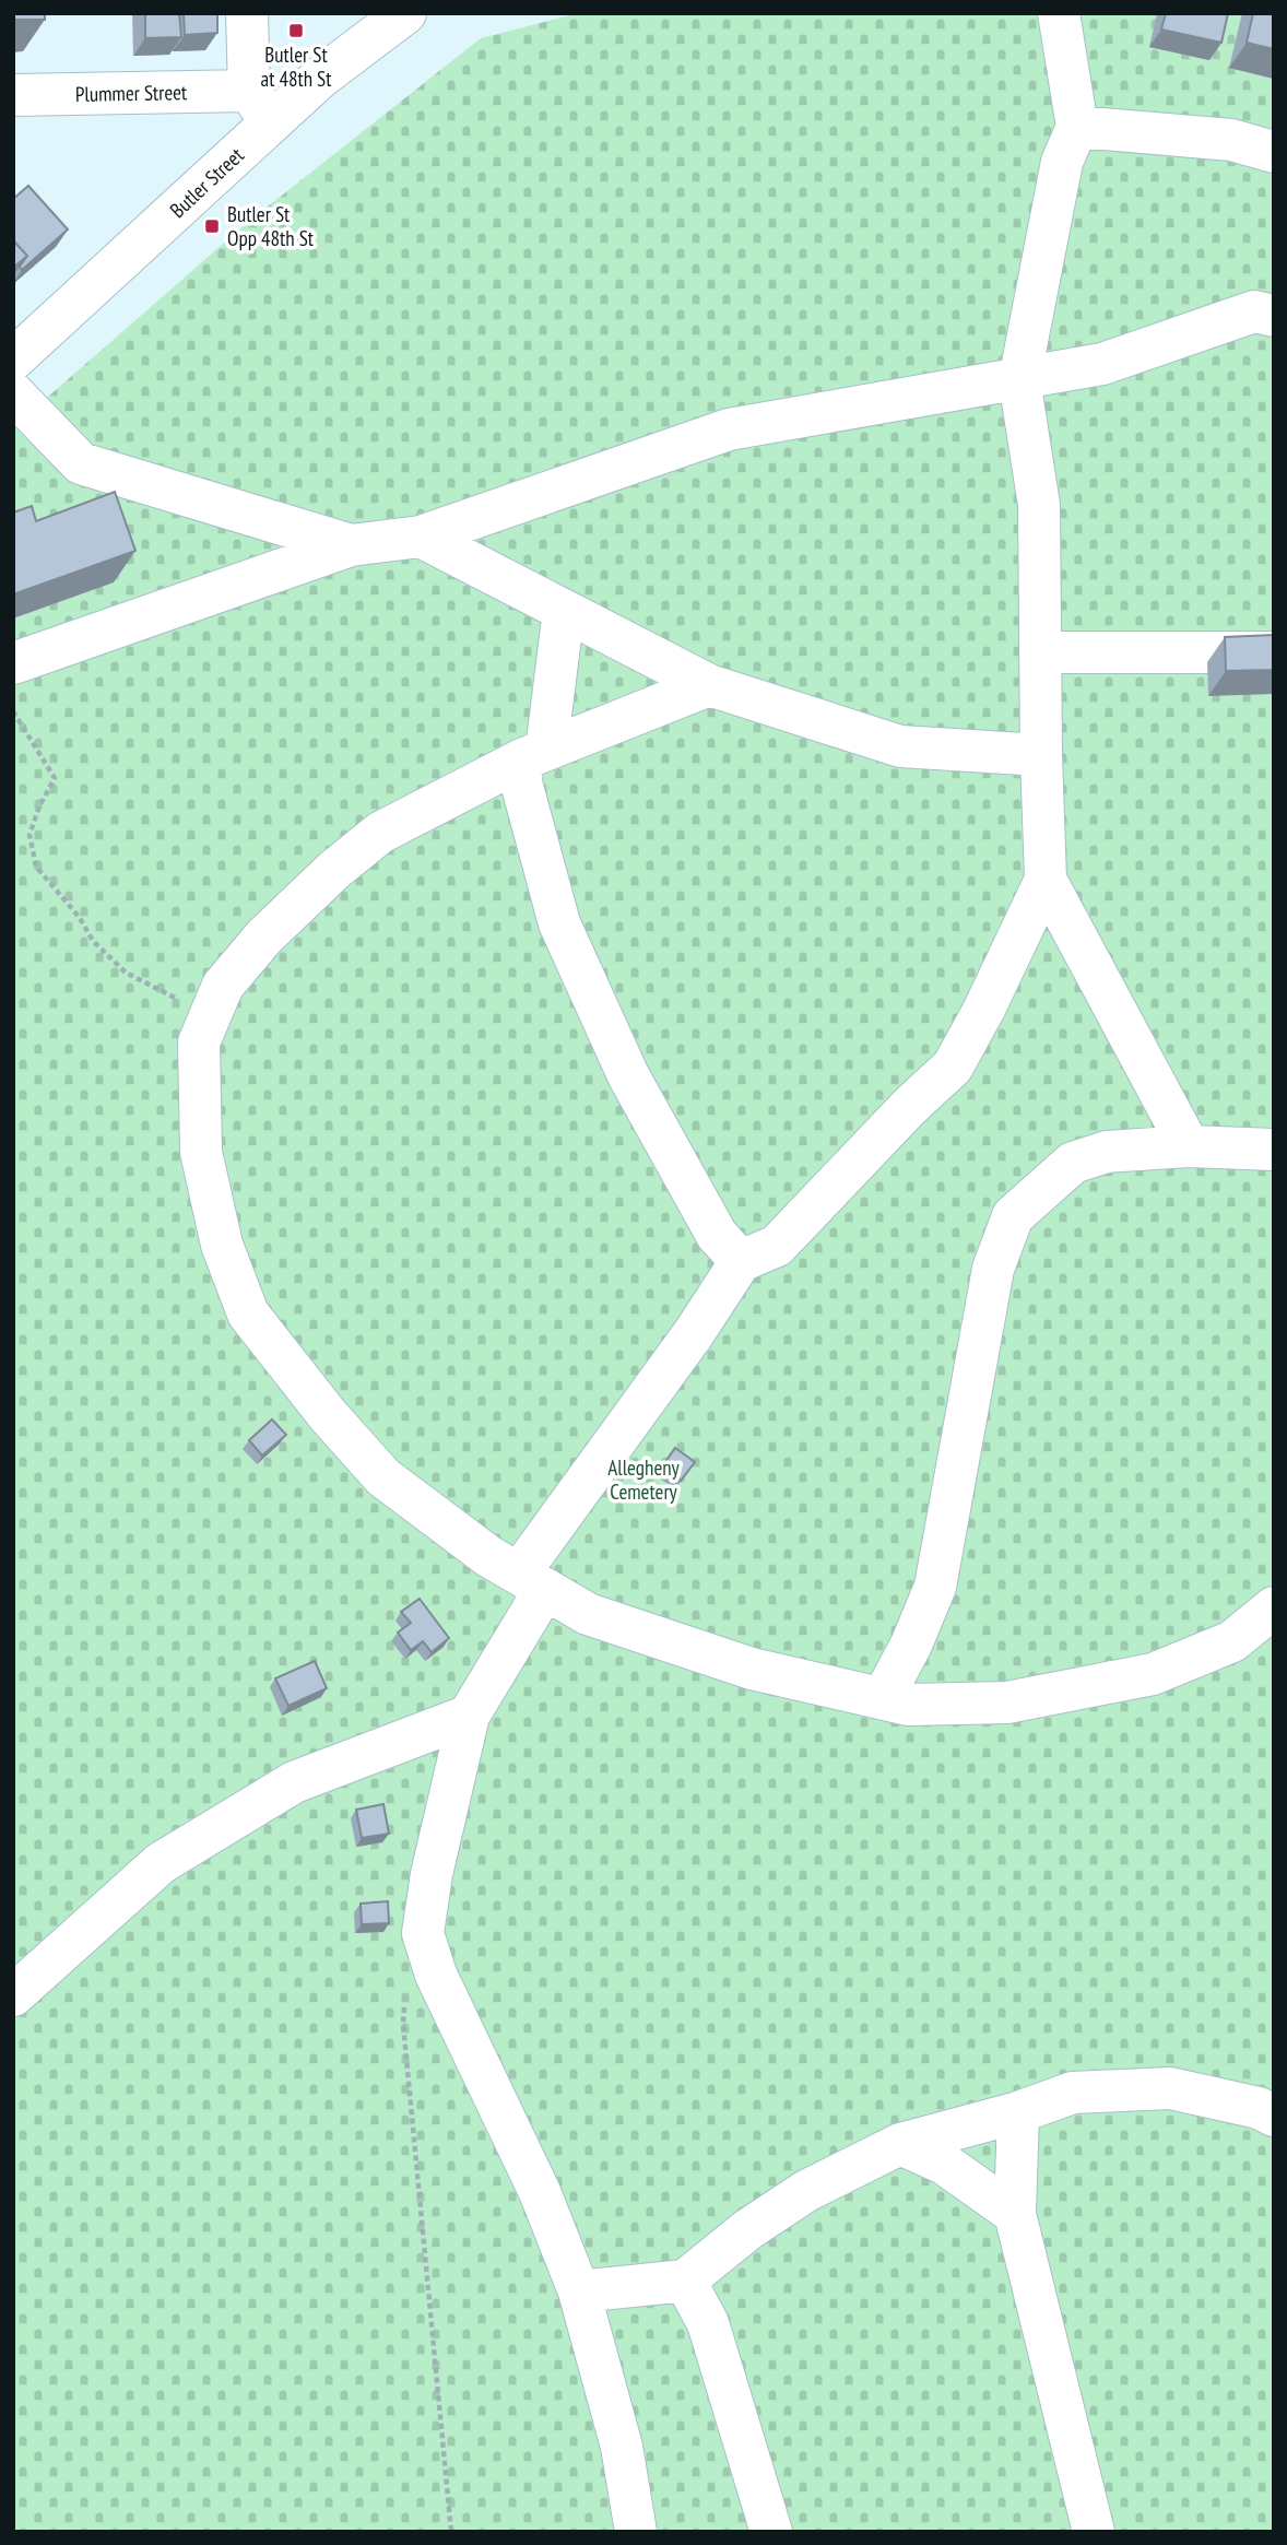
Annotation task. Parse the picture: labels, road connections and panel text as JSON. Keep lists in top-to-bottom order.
{
  "streets": {
    "main road": ["Plummer Street", "Butler Street"]
  },
  "crossings": [
    ["Plummer Street", "Butler Street"]
  ],
  "parks": ["Allegheny Cemetery"],
  "places": {
    "transit": ["Butler St at 48th St", "Butler St Opp 48th St"]
  }
}
